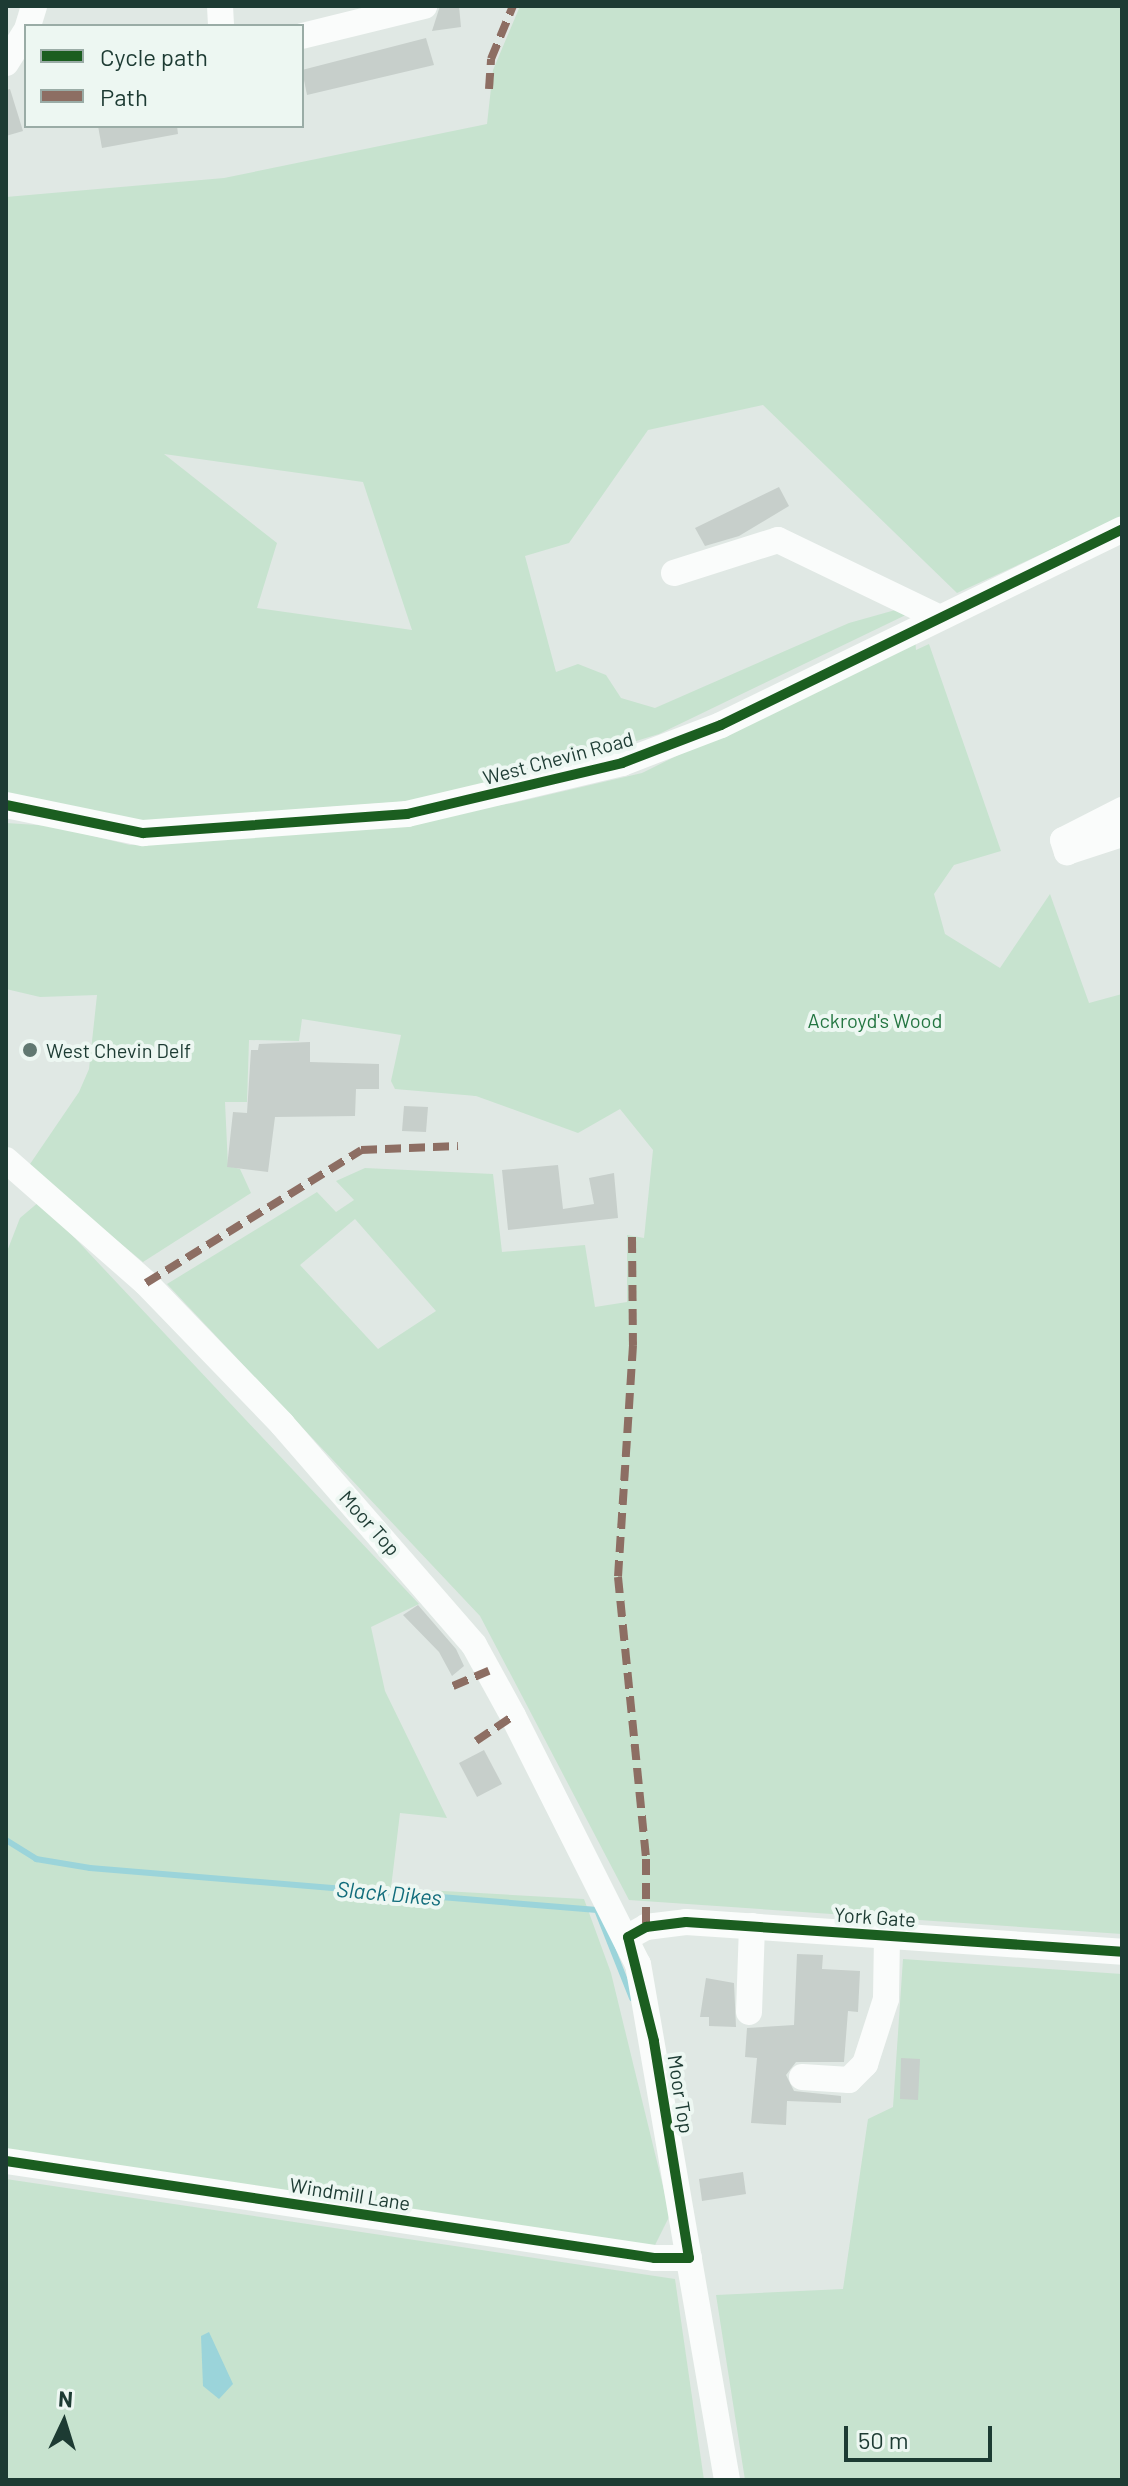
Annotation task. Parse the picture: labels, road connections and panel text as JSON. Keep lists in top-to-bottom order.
{
  "streets": {
    "street": [
      "West Chevin Road",
      "Moor Top",
      "York Gate",
      "Windmill Lane"
    ]
  },
  "crossings": [
    ["Moor Top", "York Gate"],
    ["Moor Top", "Windmill Lane"]
  ],
  "water": ["Slack Dikes"],
  "parks": ["Ackroyd's Wood"],
  "places": ["West Chevin Delf"],
  "legend": ["Cycle path", "Path"],
  "scale_bar": "50 m",
  "north": "top"
}
